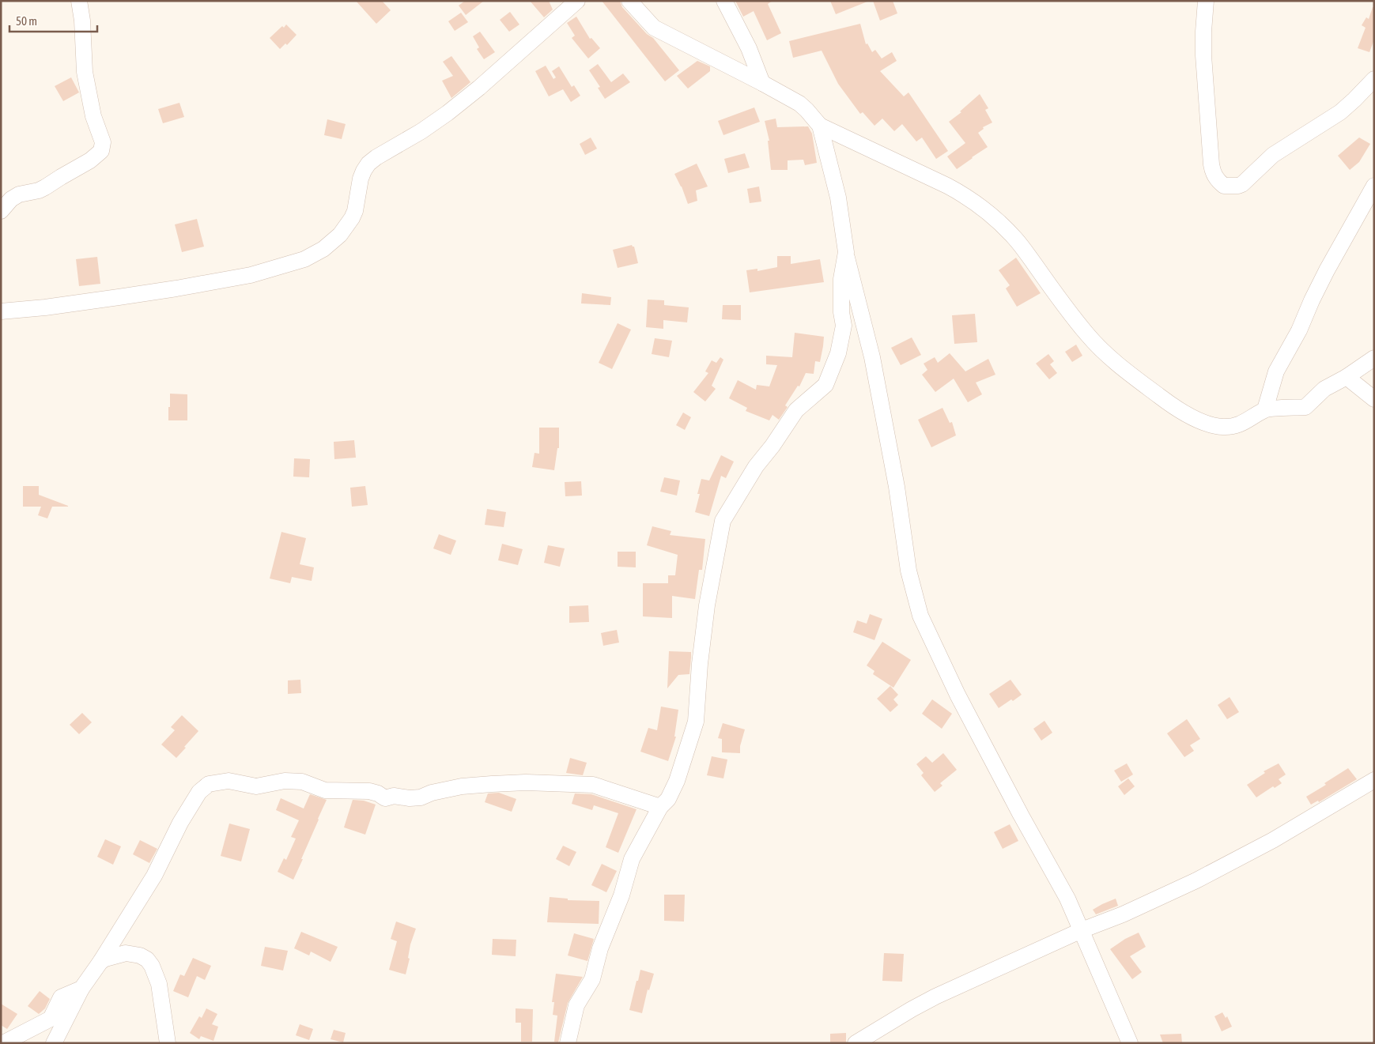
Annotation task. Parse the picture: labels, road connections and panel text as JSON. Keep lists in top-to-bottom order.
{
  "scale_bar": "50 m"
}
